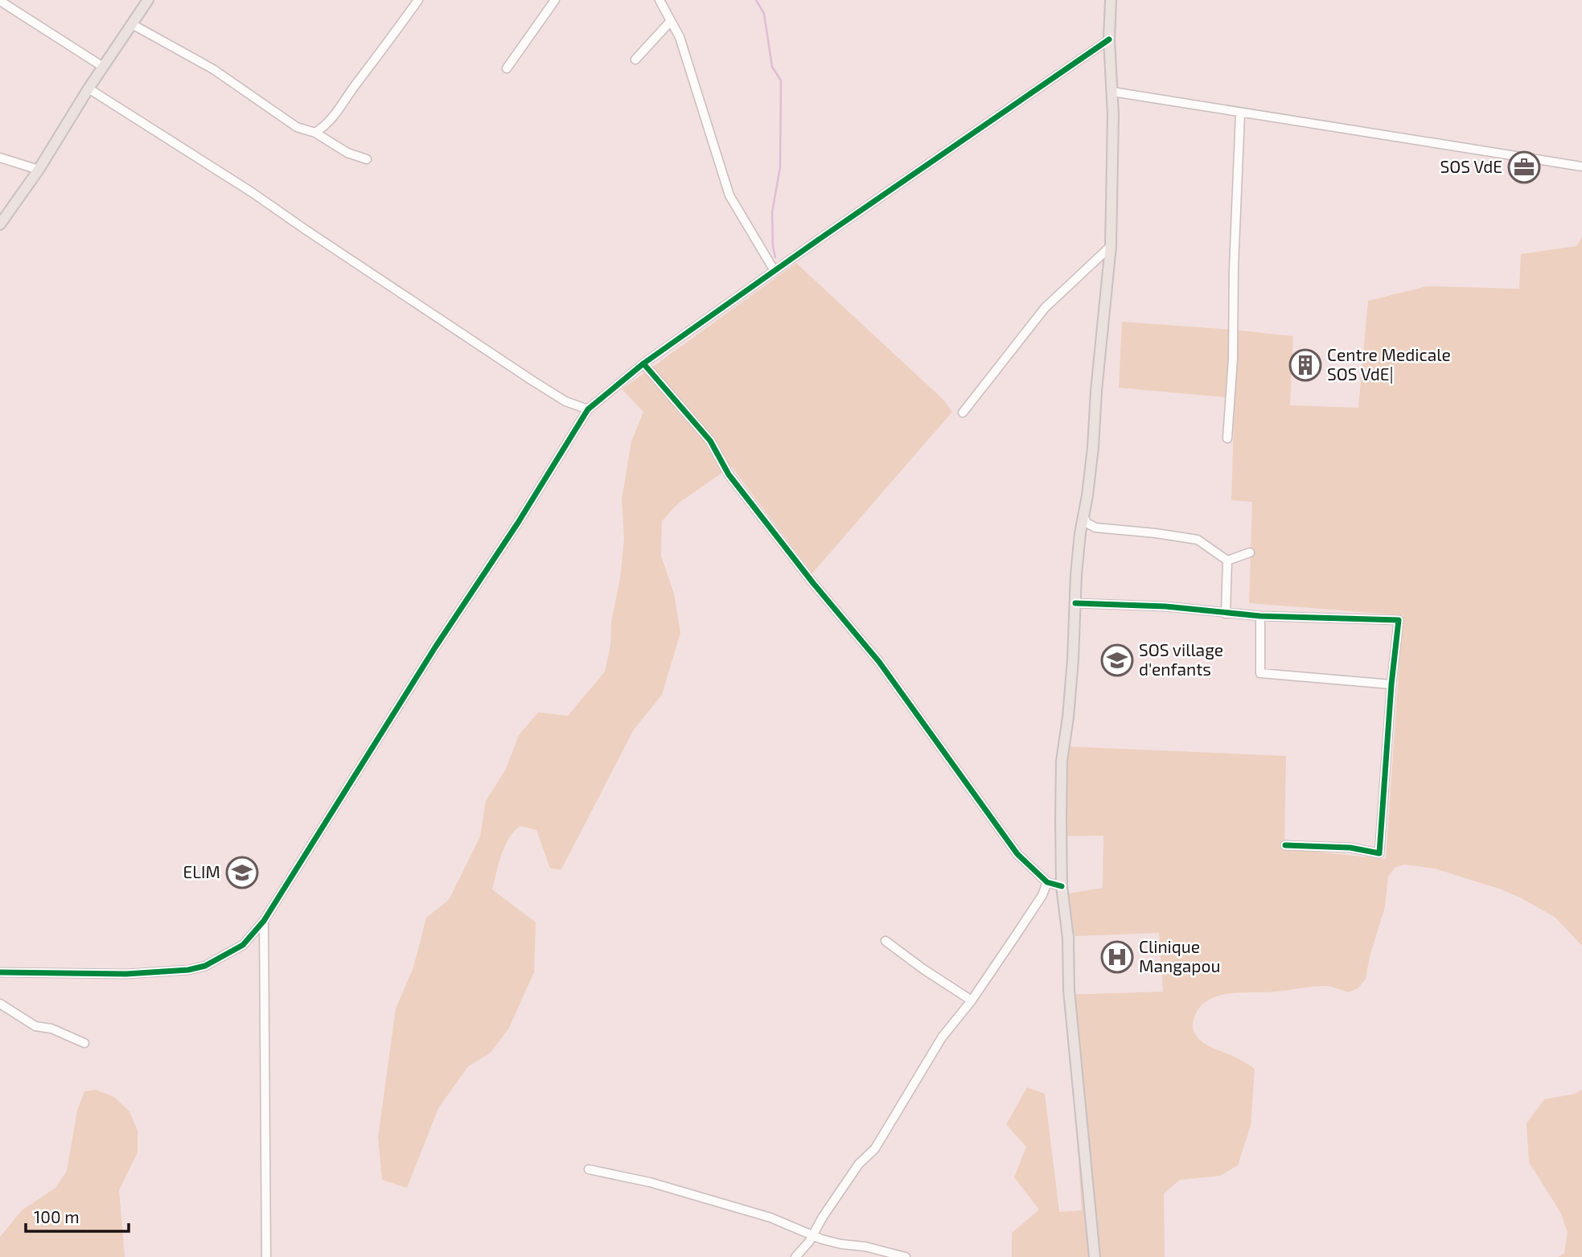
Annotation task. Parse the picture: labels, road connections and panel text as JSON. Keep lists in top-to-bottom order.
{
  "places": {
    "office": ["SOS VdE"],
    "building": ["Centre Medicale SOS VdE|"],
    "school or university": ["SOS village d'enfants", "ELIM"],
    "hospital": ["Clinique Mangapou"]
  },
  "scale_bar": "100 m"
}
